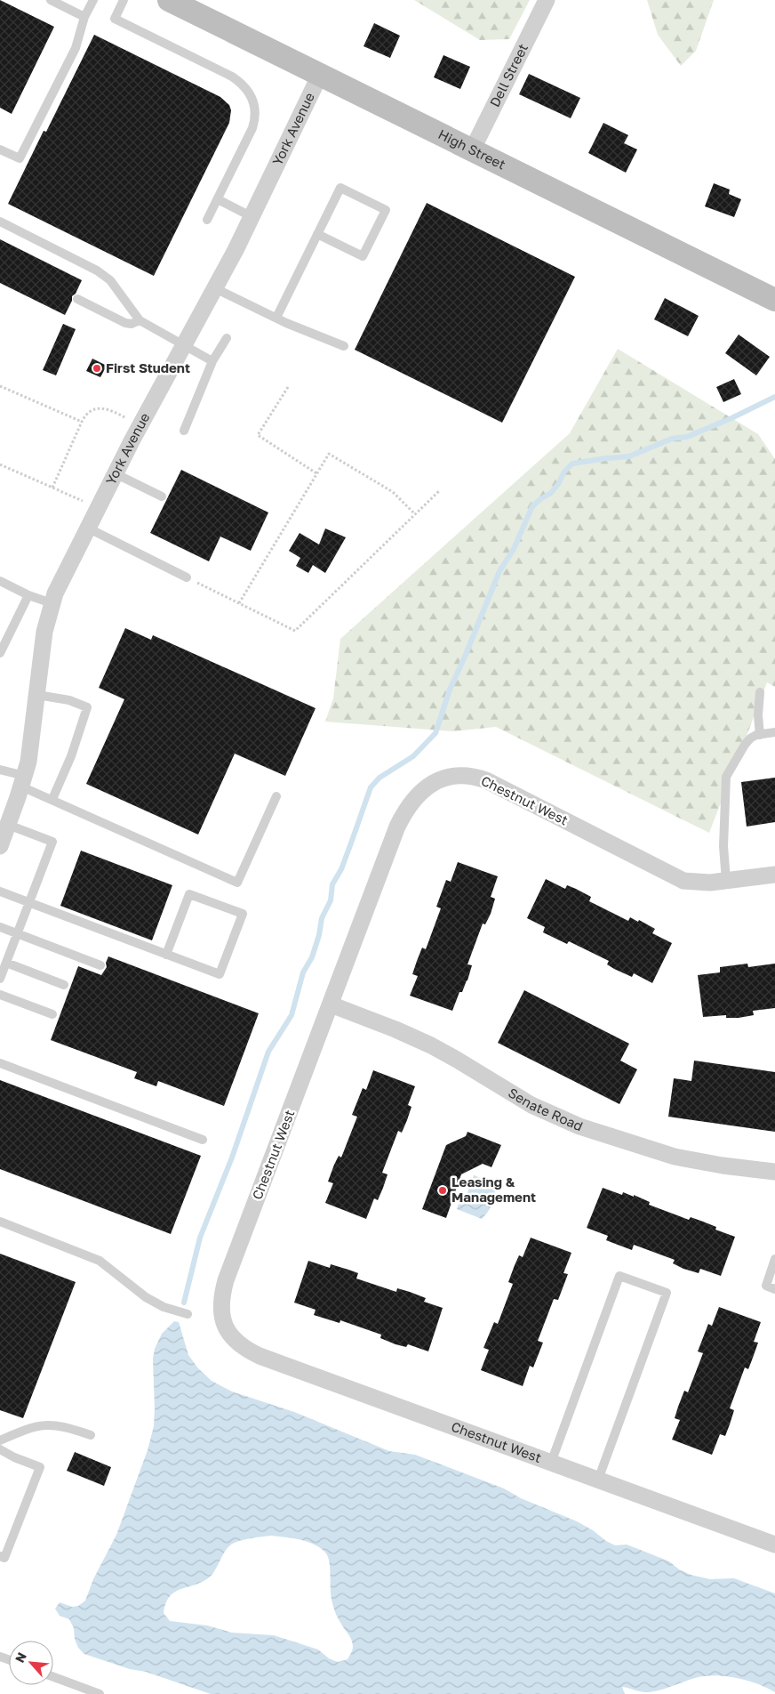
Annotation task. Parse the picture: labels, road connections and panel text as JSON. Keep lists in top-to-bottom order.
{
  "streets": {
    "main road": ["High Street"],
    "street": [
      "Dell Street",
      "York Avenue",
      "Chestnut West",
      "Senate Road"
    ]
  },
  "crossings": [
    ["Dell Street", "High Street"],
    ["York Avenue", "High Street"],
    ["Chestnut West", "Senate Road"]
  ],
  "places": ["First Student", "Leasing & Management"],
  "north": "top left"
}
